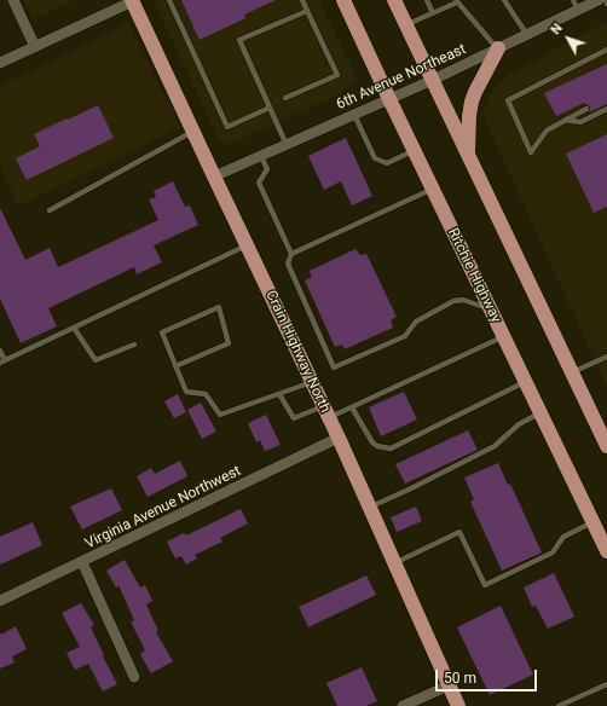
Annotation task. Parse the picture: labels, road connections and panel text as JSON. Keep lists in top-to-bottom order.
{
  "streets": {
    "main road": ["Ritchie Highway", "Crain Highway North"],
    "street": ["6th Avenue Northeast", "Virginia Avenue Northwest"]
  },
  "crossings": [
    ["6th Avenue Northeast", "Ritchie Highway"],
    ["6th Avenue Northeast", "Crain Highway North"],
    ["Crain Highway North", "Virginia Avenue Northwest"]
  ],
  "scale_bar": "50 m",
  "north": "top left"
}
